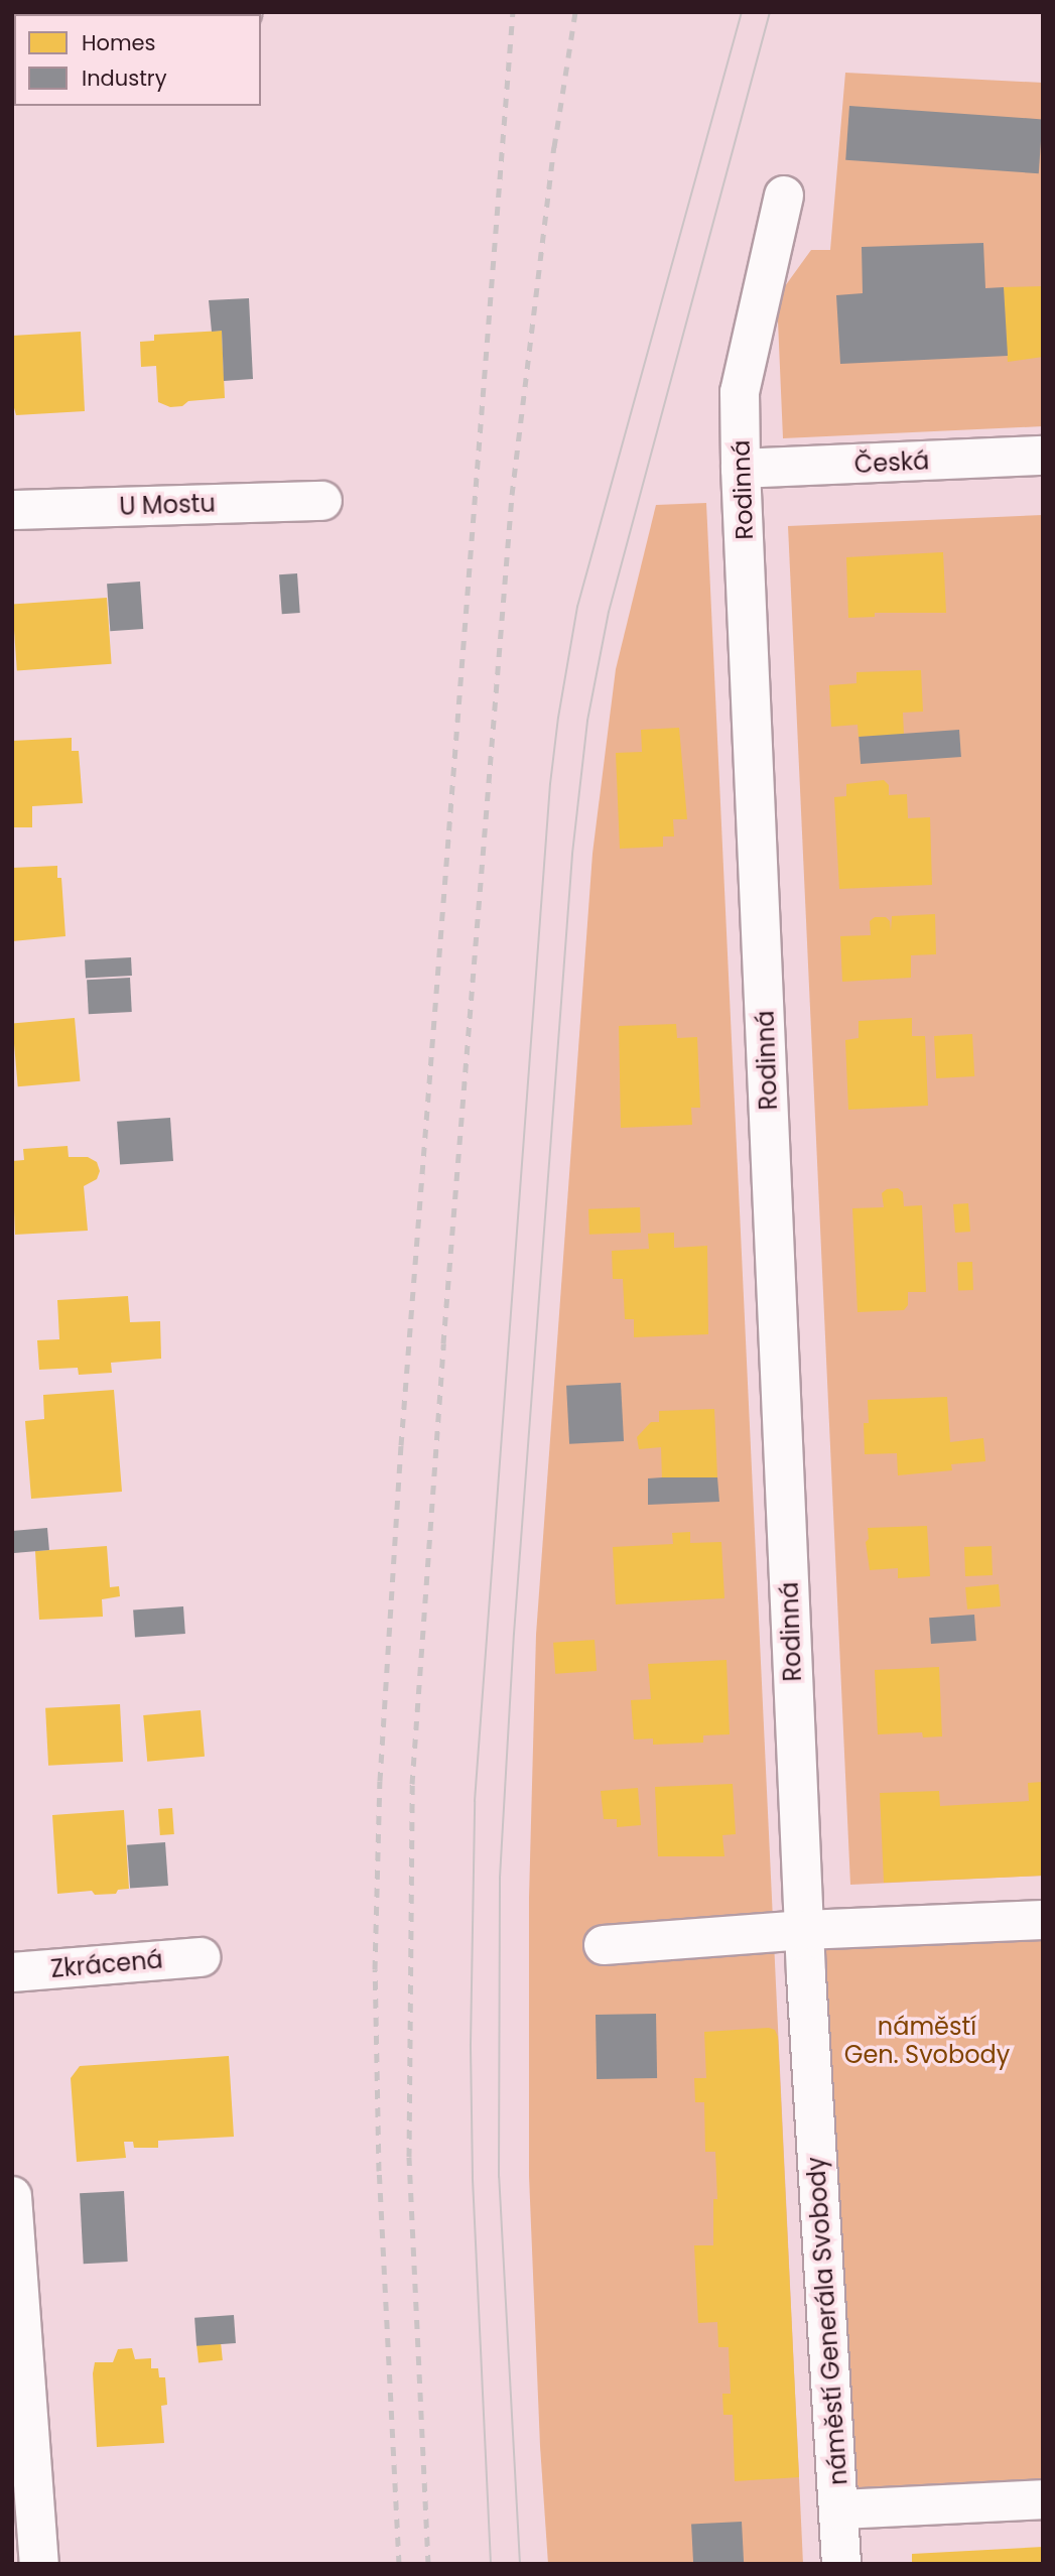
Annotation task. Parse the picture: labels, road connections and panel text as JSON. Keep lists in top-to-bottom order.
{
  "streets": {
    "street": [
      "Česká",
      "Rodinná",
      "U Mostu",
      "Zkrácená",
      "náměstí Generála Svobody"
    ]
  },
  "crossings": [
    ["Česká", "Rodinná"],
    ["Rodinná", "náměstí Generála Svobody"]
  ],
  "parks": ["náměstí Gen. Svobody"],
  "legend": ["Homes", "Industry"]
}
